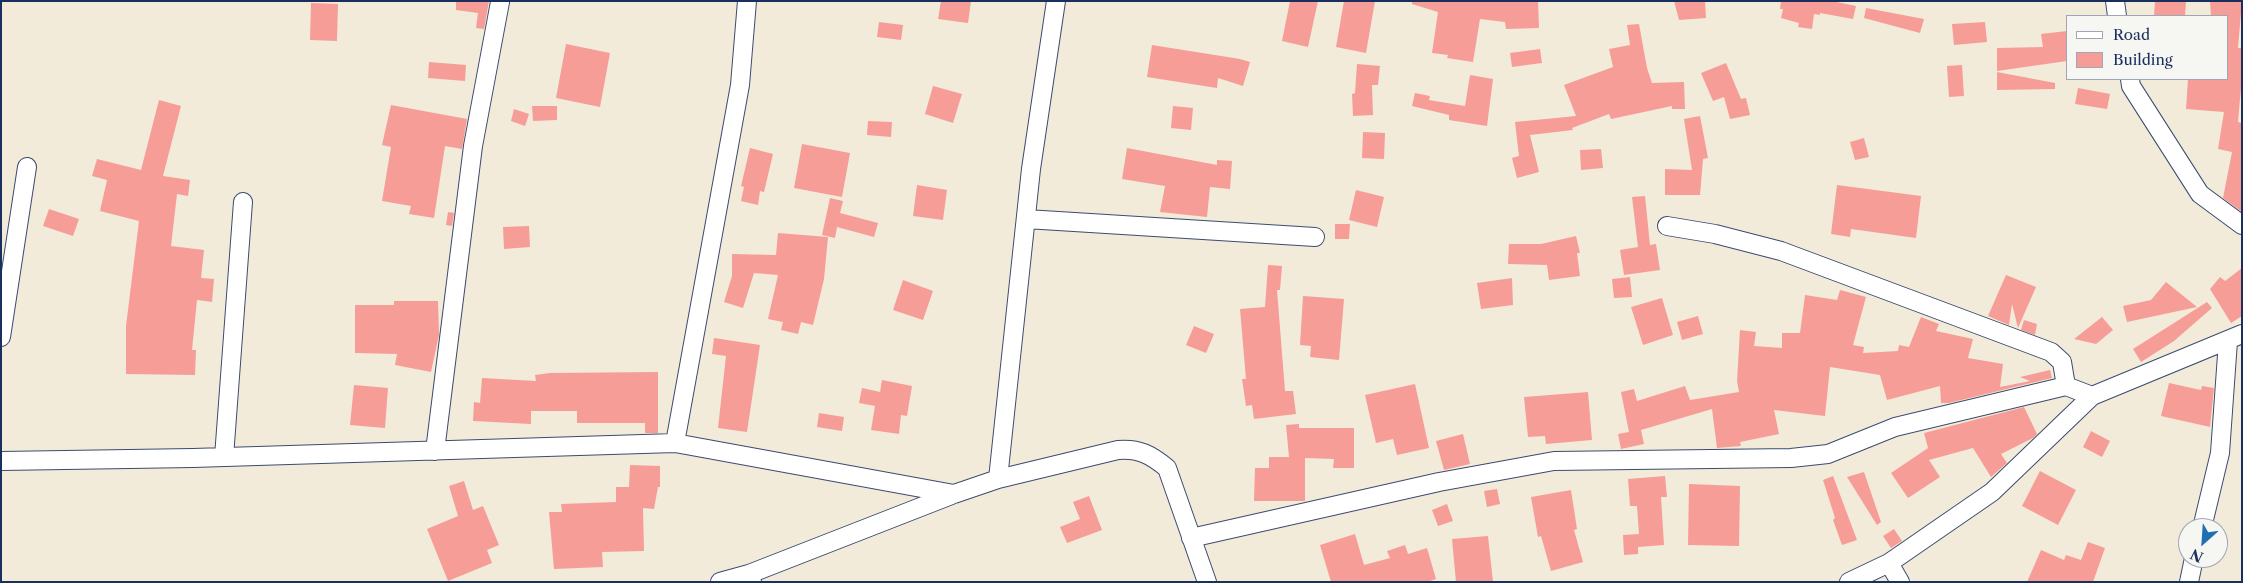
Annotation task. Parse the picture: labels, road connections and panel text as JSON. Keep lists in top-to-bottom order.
{
  "legend": ["Road", "Building"],
  "north": "bottom left"
}
